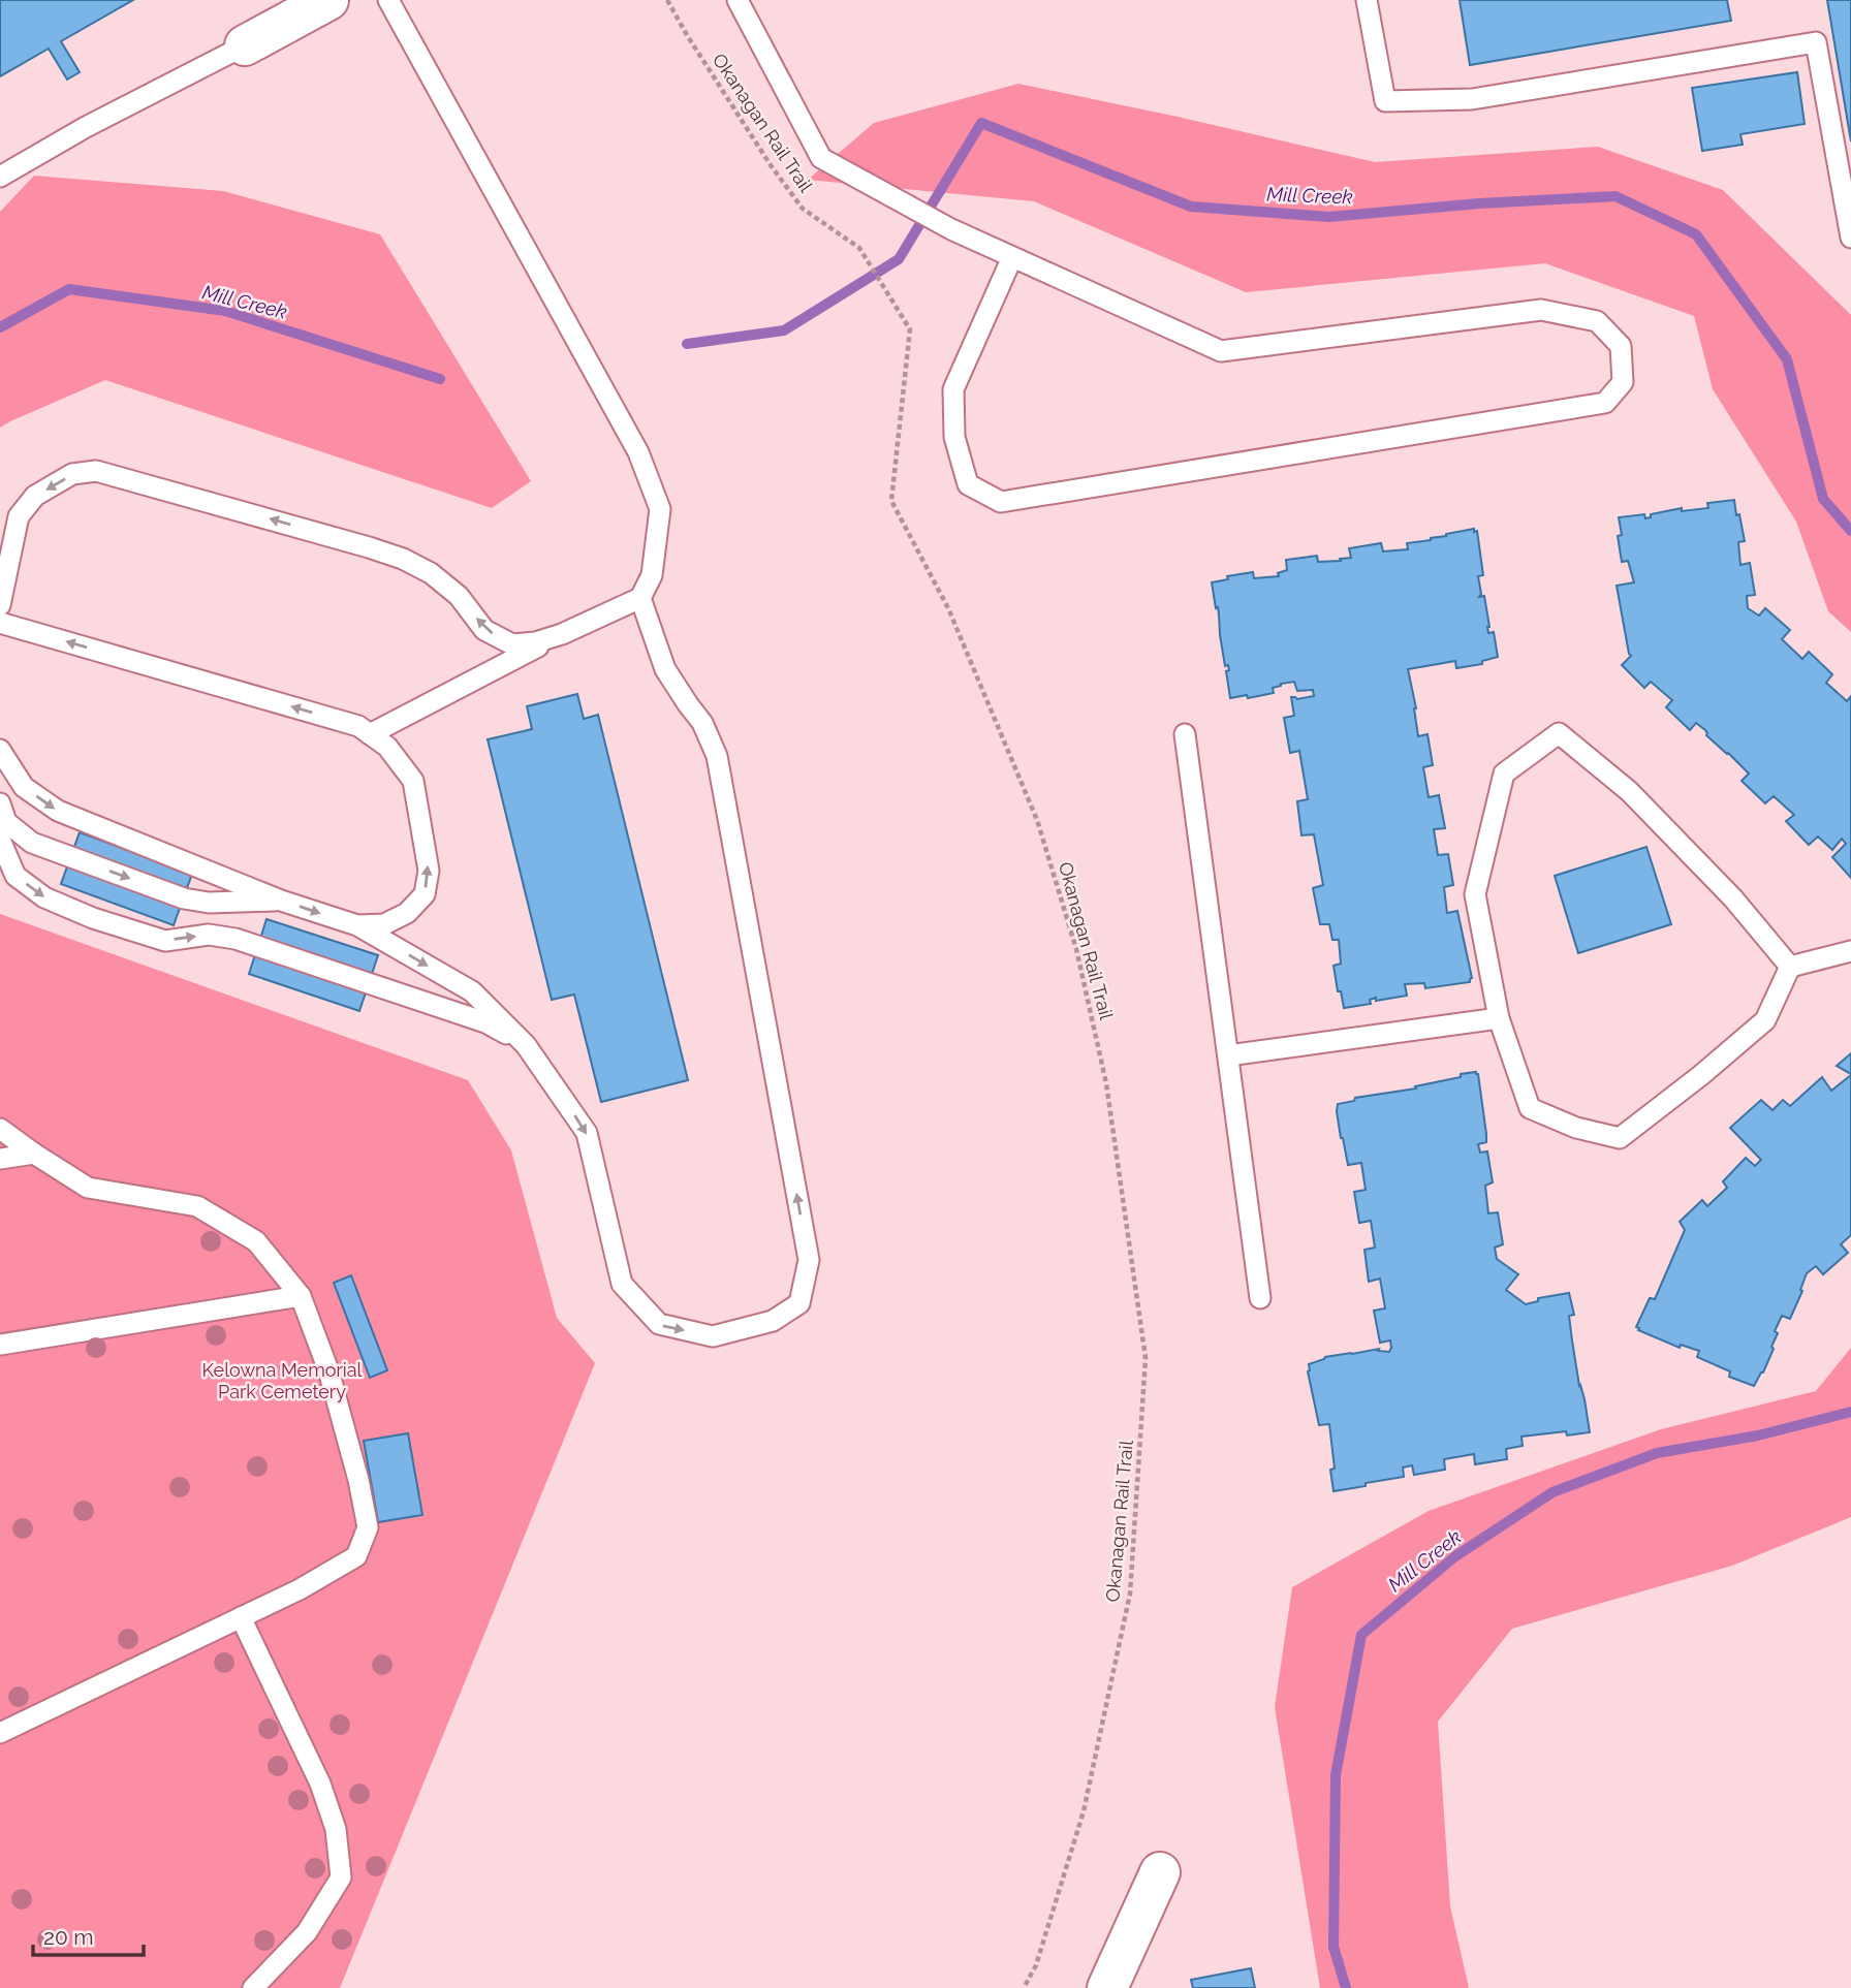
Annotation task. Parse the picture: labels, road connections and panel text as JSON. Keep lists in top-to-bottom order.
{
  "streets": {
    "path": ["Okanagan Rail Trail"]
  },
  "water": ["Mill Creek"],
  "parks": ["Kelowna Memorial Park Cemetery"],
  "scale_bar": "20 m"
}
